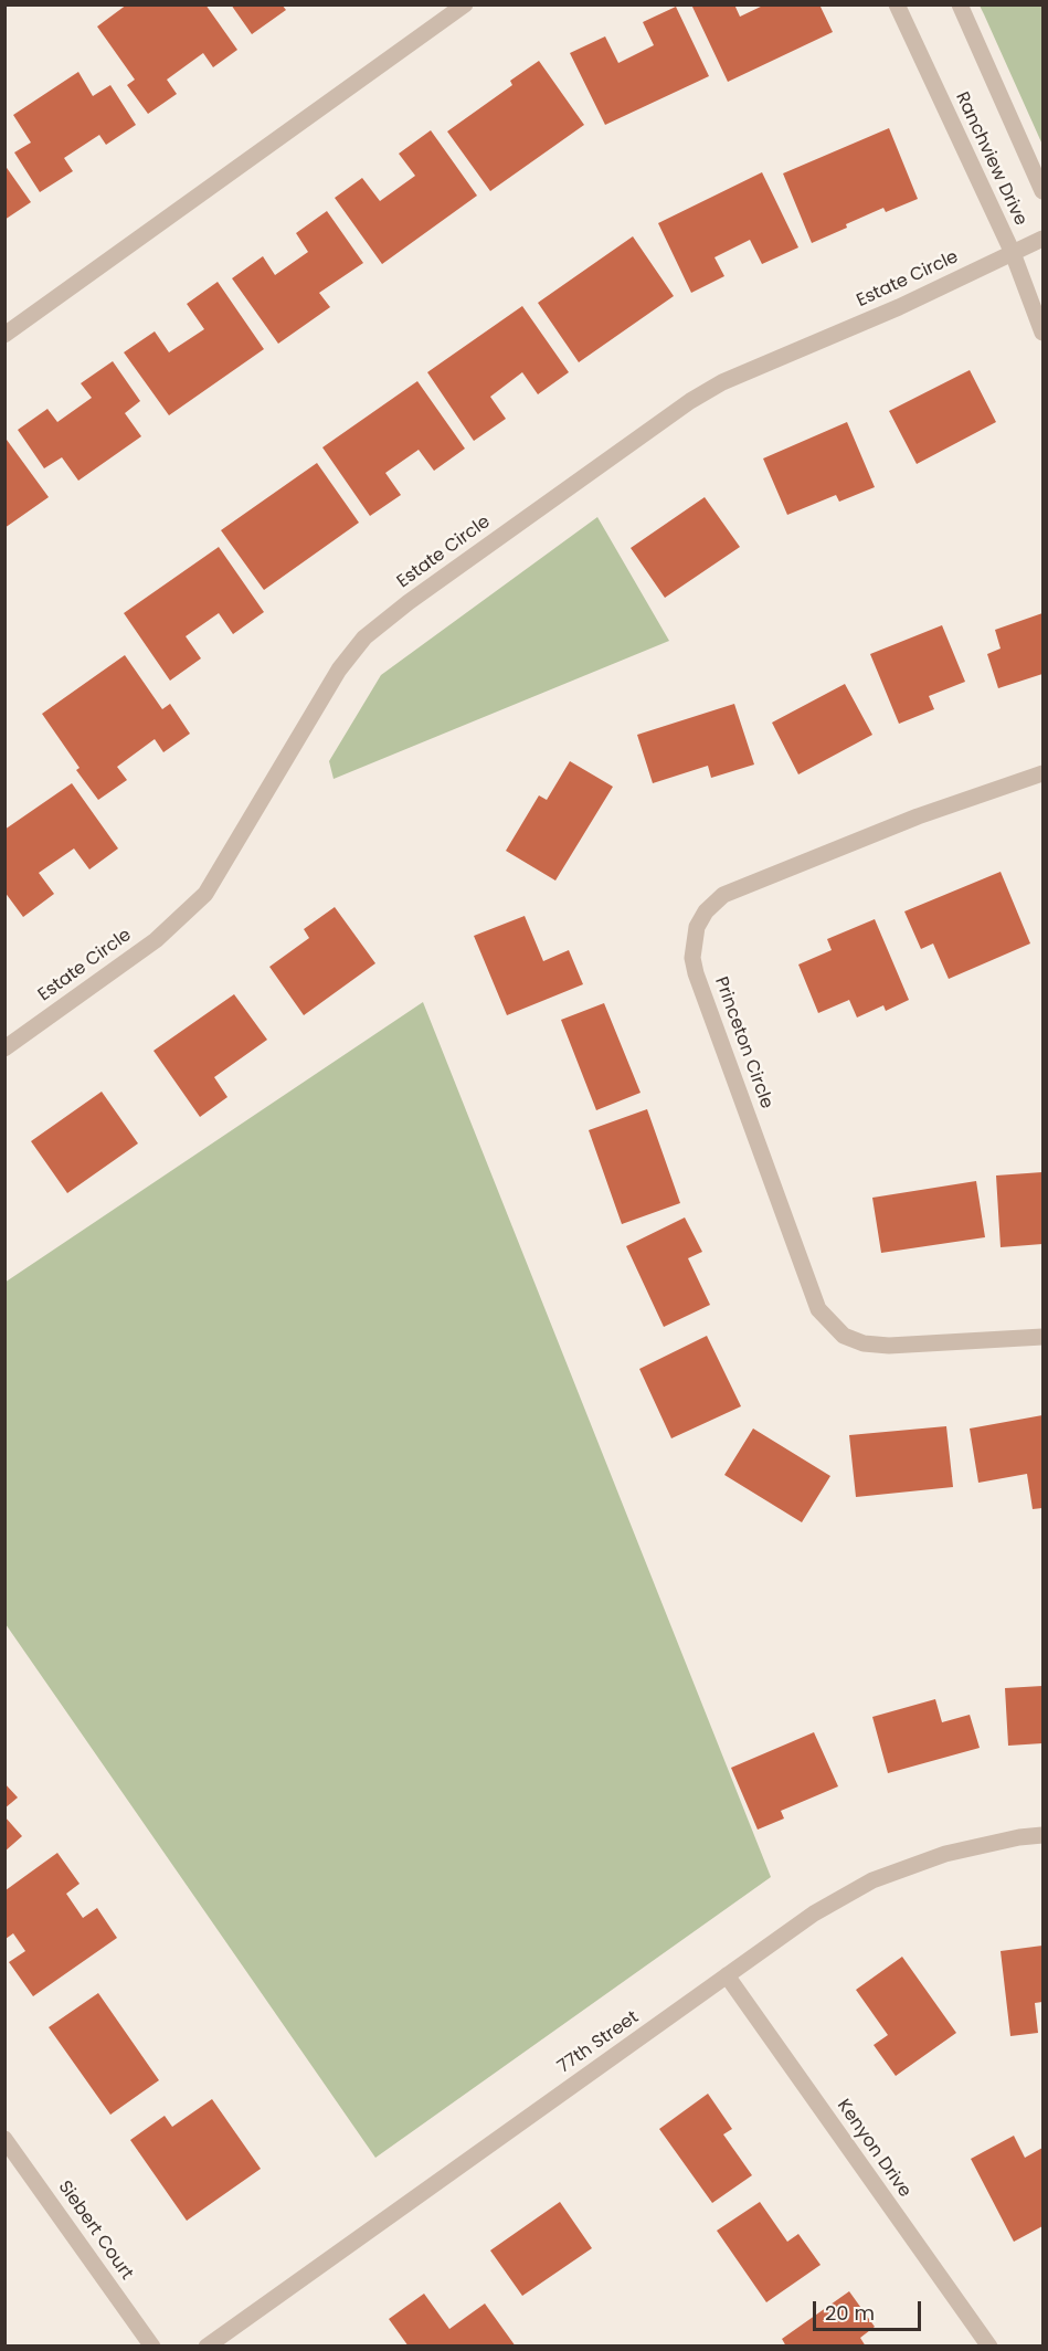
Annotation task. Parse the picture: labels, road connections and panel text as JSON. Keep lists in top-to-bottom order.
{
  "streets": {
    "street": [
      "Ranchview Drive",
      "Estate Circle",
      "Princeton Circle",
      "77th Street",
      "Kenyon Drive",
      "Siebert Court"
    ]
  },
  "crossings": [
    ["Ranchview Drive", "Estate Circle"],
    ["77th Street", "Kenyon Drive"]
  ],
  "scale_bar": "20 m"
}
